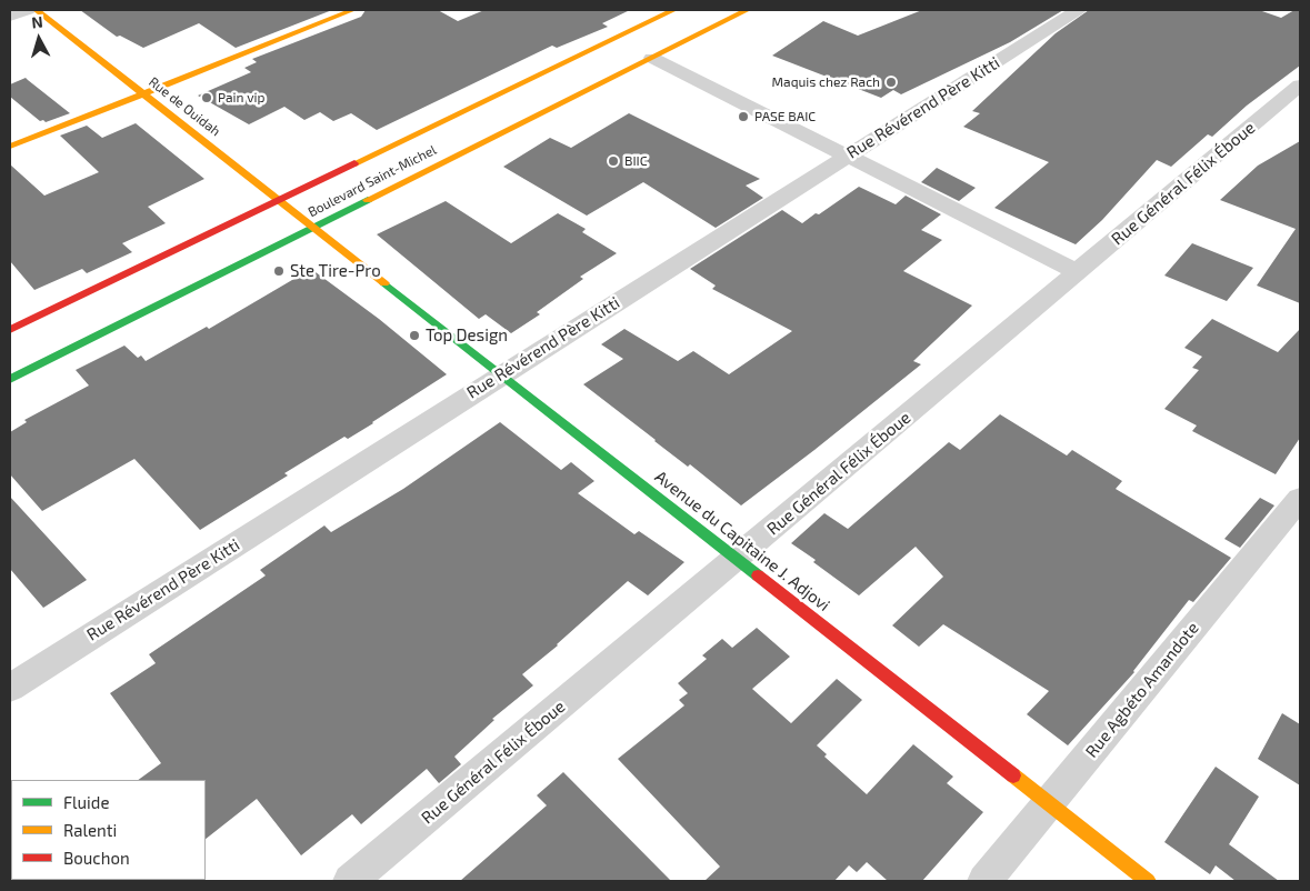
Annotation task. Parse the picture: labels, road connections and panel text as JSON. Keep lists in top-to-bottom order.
{
  "streets": {
    "main road": ["Rue de Ouidah", "Boulevard Saint-Michel", "Avenue du Capitaine J. Adjovi"],
    "street": ["Rue Révérend Père Kitti", "Rue Général Félix Éboue", "Rue Agbéto Amandote"]
  },
  "crossings": [
    ["Rue de Ouidah", "Boulevard Saint-Michel"],
    ["Rue de Ouidah", "Avenue du Capitaine J. Adjovi"],
    ["Rue Révérend Père Kitti", "Avenue du Capitaine J. Adjovi"],
    ["Boulevard Saint-Michel", "Avenue du Capitaine J. Adjovi"],
    ["Rue Général Félix Éboue", "Avenue du Capitaine J. Adjovi"],
    ["Avenue du Capitaine J. Adjovi", "Rue Agbéto Amandote"]
  ],
  "places": [
    "Maquis chez Rach",
    "Pain vip",
    "PASE BAIC",
    "BIIC",
    "Ste Tire-Pro",
    "Top Design"
  ],
  "legend": ["Fluide", "Ralenti", "Bouchon"],
  "north": "top"
}
